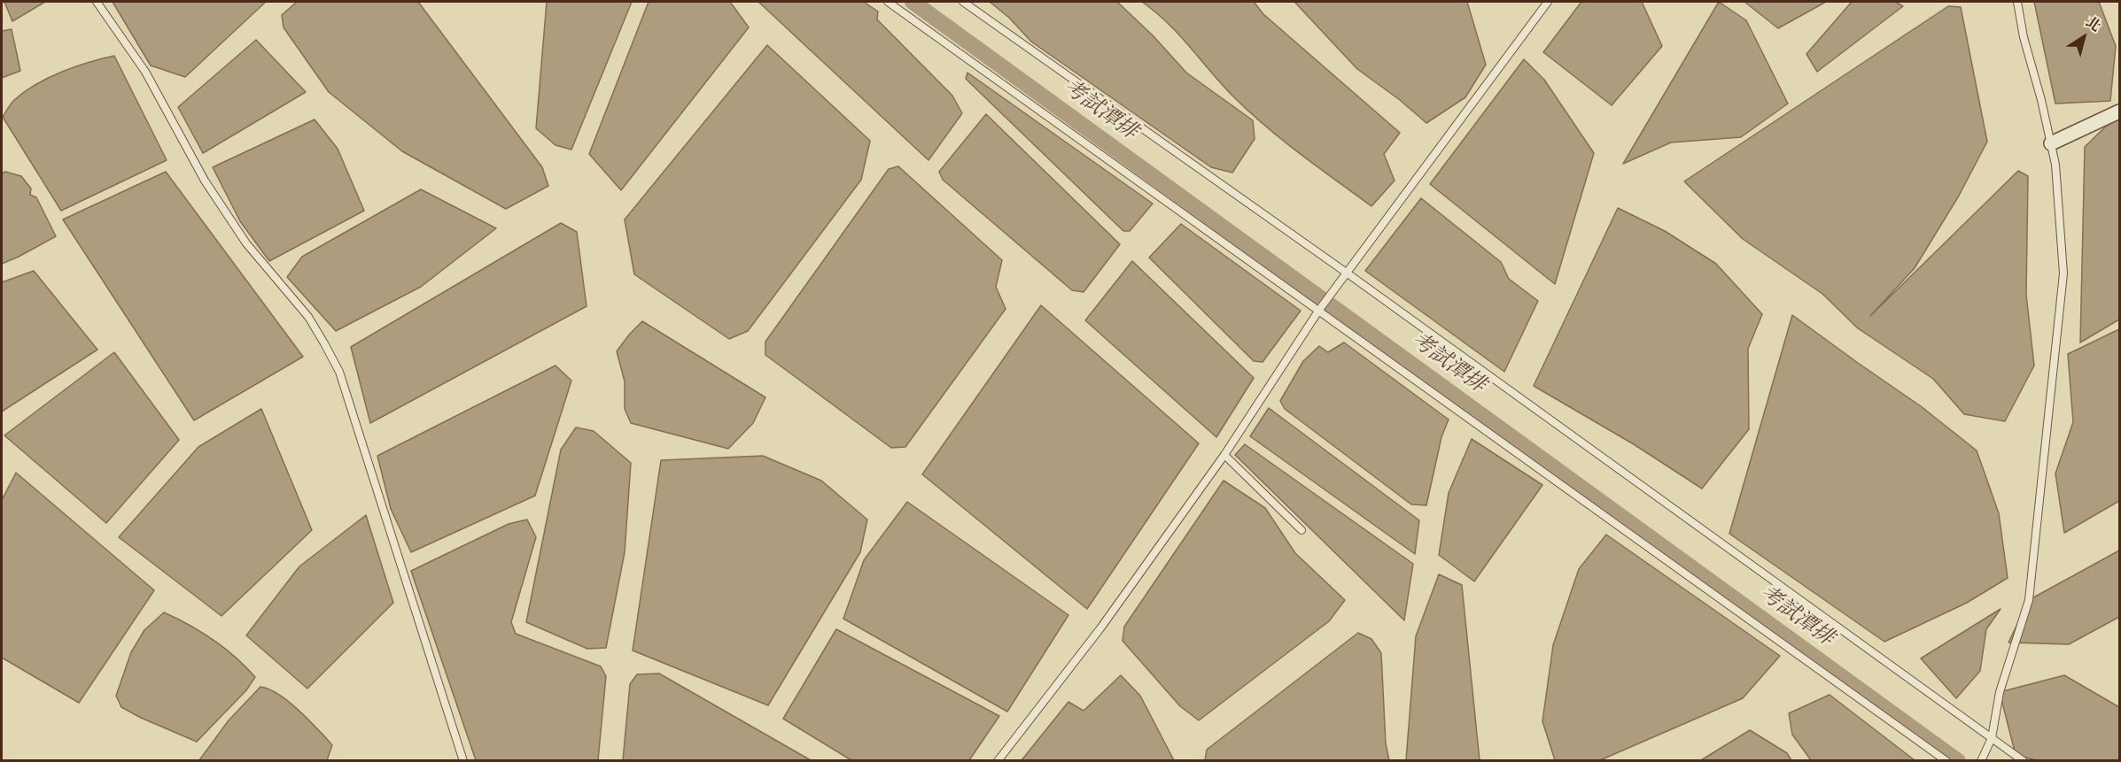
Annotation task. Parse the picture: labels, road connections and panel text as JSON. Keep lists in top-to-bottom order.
{
  "water": ["考試潭排"],
  "north": "top right"
}
